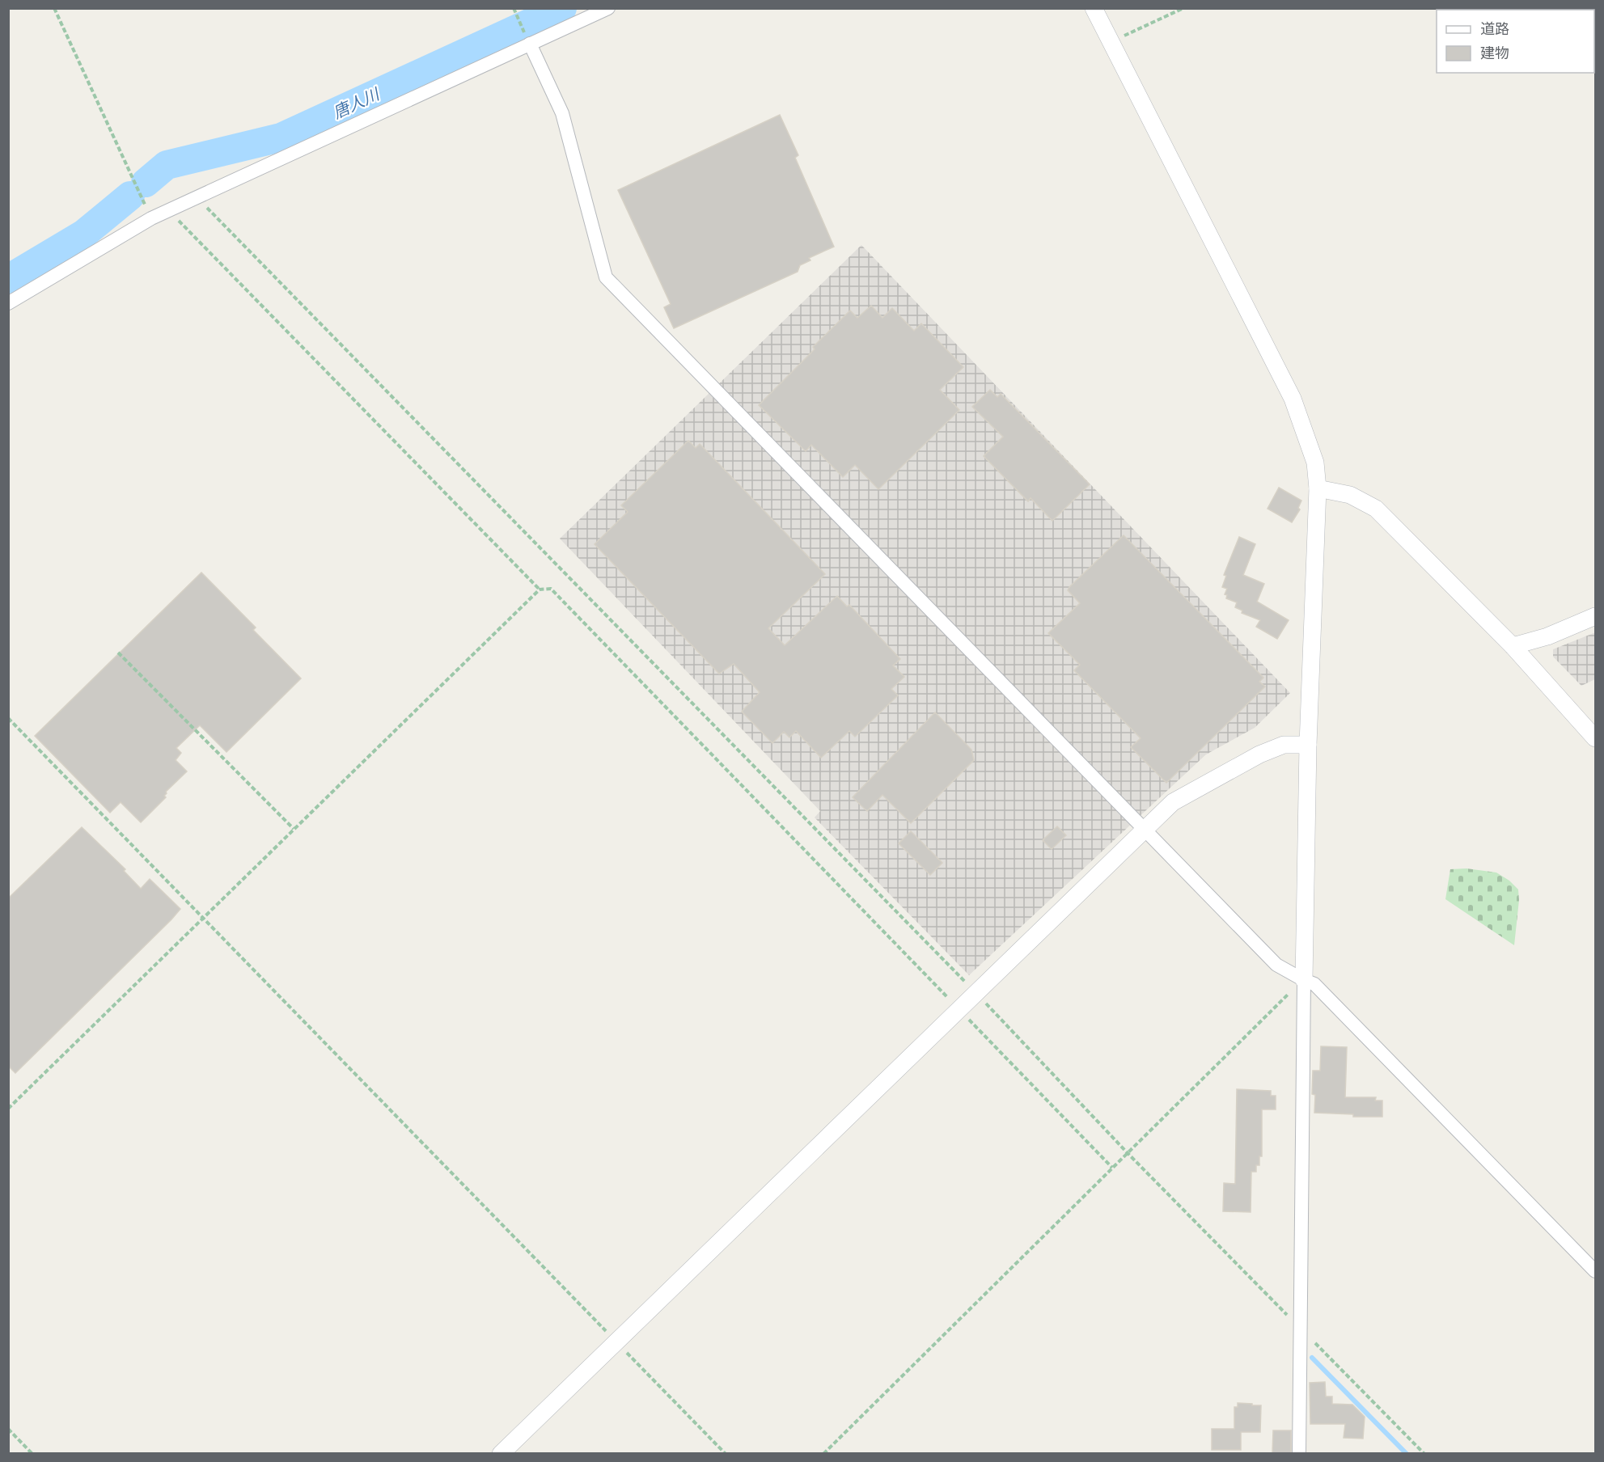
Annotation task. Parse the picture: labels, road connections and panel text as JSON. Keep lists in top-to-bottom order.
{
  "water": ["唐人川"],
  "legend": ["道路", "建物"]
}
